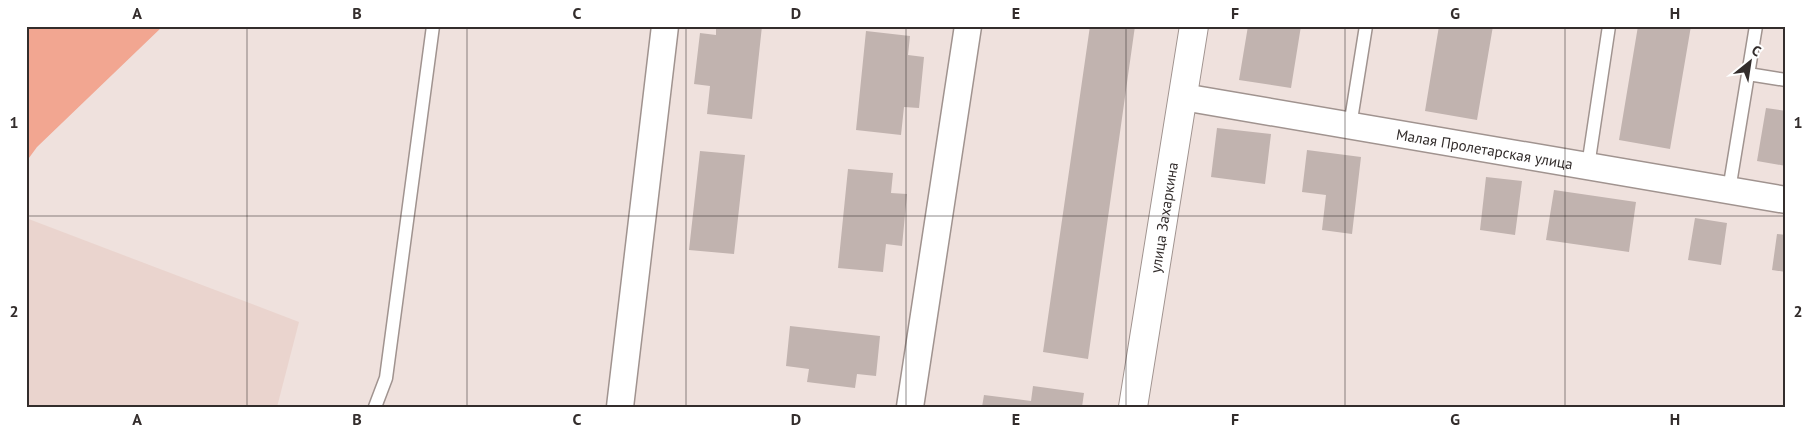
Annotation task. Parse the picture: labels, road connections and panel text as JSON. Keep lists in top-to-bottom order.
{
  "streets": {
    "street": ["Малая Пролетарская улица", "улица Захаркина"]
  },
  "crossings": [
    ["Малая Пролетарская улица", "улица Захаркина"]
  ],
  "north": "top right",
  "grid": {
    "columns": [
      "A",
      "B",
      "C",
      "D",
      "E",
      "F",
      "G",
      "H"
    ],
    "rows": ["1", "2"]
  }
}
